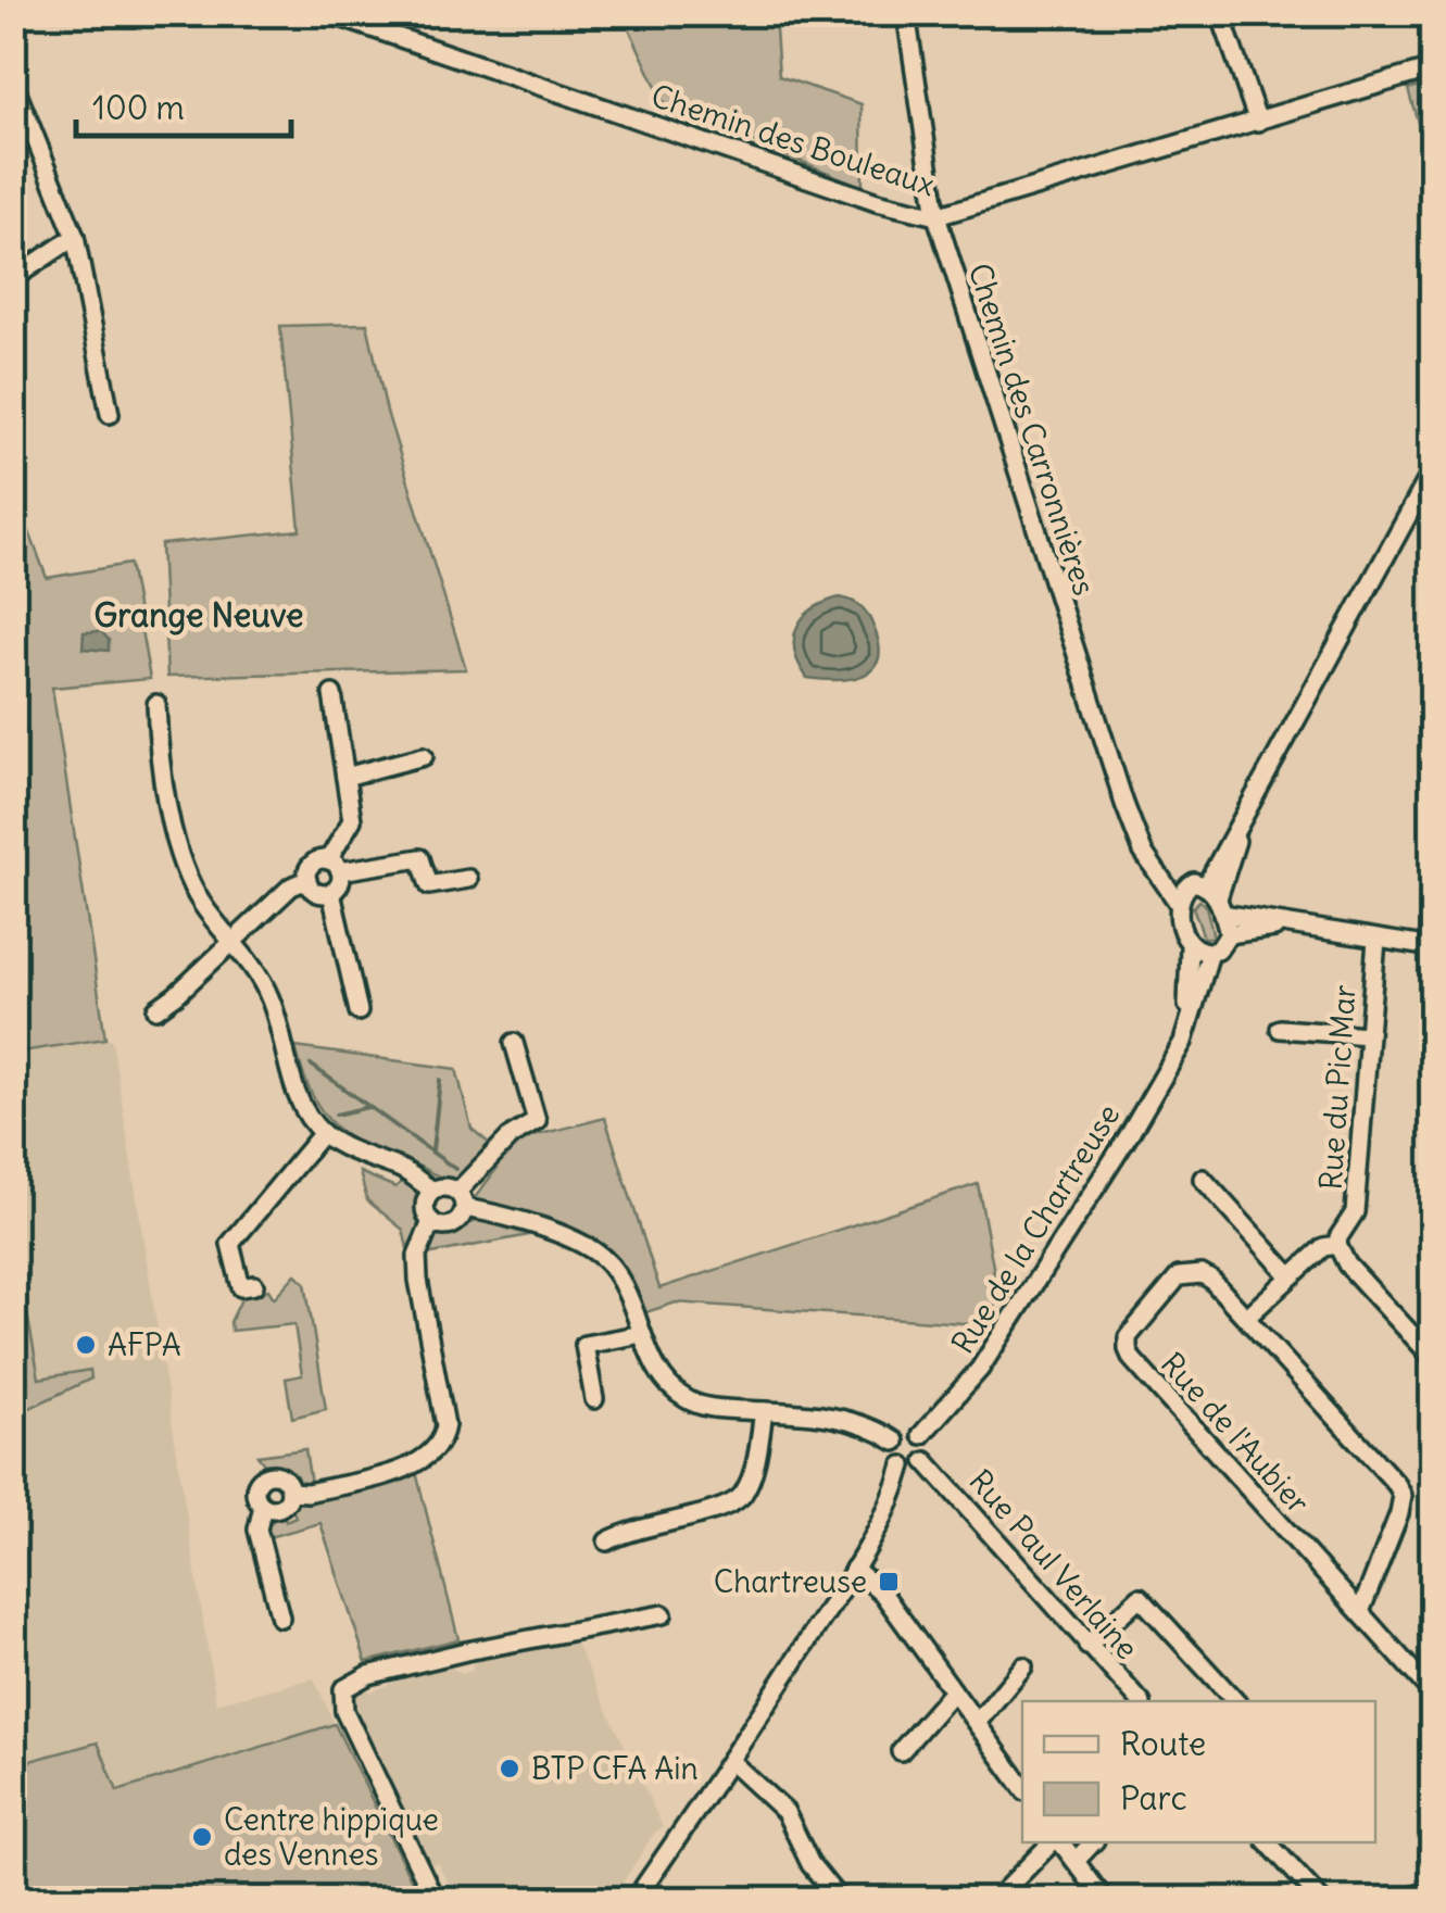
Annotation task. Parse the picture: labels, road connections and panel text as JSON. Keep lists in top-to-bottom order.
{
  "streets": {
    "street": [
      "Chemin des Bouleaux",
      "Chemin des Carronnières",
      "Rue du Pic Mar",
      "Rue de la Chartreuse",
      "Rue de l'Aubier",
      "Rue Paul Verlaine"
    ]
  },
  "crossings": [
    ["Chemin des Bouleaux", "Chemin des Carronnières"],
    ["Chemin des Carronnières", "Rue de la Chartreuse"],
    ["Rue de la Chartreuse", "Rue Paul Verlaine"]
  ],
  "districts": ["Grange Neuve"],
  "places": {
    "other": ["AFPA", "BTP CFA Ain", "Centre hippique des Vennes"],
    "transit": ["Chartreuse"]
  },
  "legend": ["Route", "Parc"],
  "scale_bar": "100 m"
}
